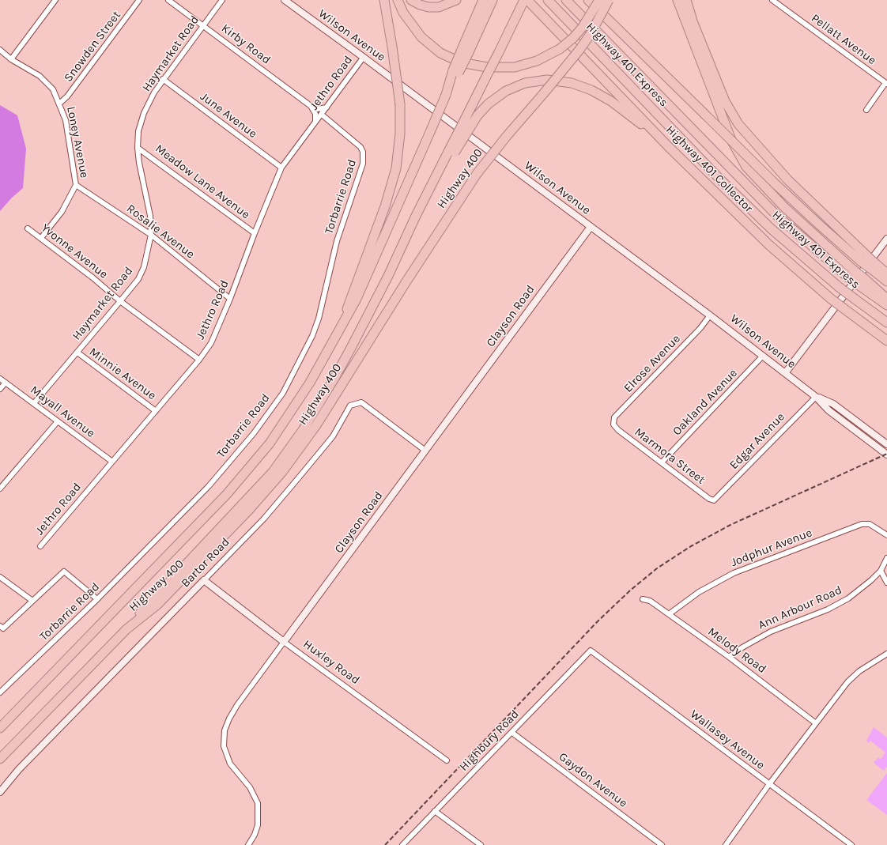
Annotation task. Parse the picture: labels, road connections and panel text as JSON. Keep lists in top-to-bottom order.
{
  "streets": {
    "highway": ["Highway 401 Express", "Highway 401 Collector", "Highway 400"],
    "street": [
      "Wilson Avenue",
      "Pellatt Avenue",
      "Kirby Road",
      "Snowden Street",
      "Haymarket Road",
      "Jethro Road",
      "June Avenue",
      "Loney Avenue",
      "Meadow Lane Avenue",
      "Torbarrie Road",
      "Rosalie Avenue",
      "Yvonne Avenue",
      "Clayson Road",
      "Elrose Avenue",
      "Minnie Avenue",
      "Oakland Avenue",
      "Mayall Avenue",
      "Edgar Avenue",
      "Marmora Street",
      "Jodphur Avenue",
      "Bartor Road",
      "Ann Arbour Road",
      "Melody Road",
      "Huxley Road",
      "Wallasey Avenue",
      "Highbury Road",
      "Gaydon Avenue"
    ]
  },
  "crossings": [
    ["Wilson Avenue", "Jethro Road"],
    ["Wilson Avenue", "Clayson Road"],
    ["Wilson Avenue", "Elrose Avenue"],
    ["Wilson Avenue", "Oakland Avenue"],
    ["Wilson Avenue", "Edgar Avenue"],
    ["Kirby Road", "Haymarket Road"],
    ["Snowden Street", "Loney Avenue"],
    ["Haymarket Road", "June Avenue"],
    ["Haymarket Road", "Meadow Lane Avenue"],
    ["Haymarket Road", "Rosalie Avenue"],
    ["Haymarket Road", "Yvonne Avenue"],
    ["Haymarket Road", "Minnie Avenue"],
    ["Haymarket Road", "Mayall Avenue"],
    ["Jethro Road", "June Avenue"],
    ["Jethro Road", "Meadow Lane Avenue"],
    ["Jethro Road", "Torbarrie Road"],
    ["Jethro Road", "Rosalie Avenue"],
    ["Jethro Road", "Yvonne Avenue"],
    ["Jethro Road", "Minnie Avenue"],
    ["Jethro Road", "Mayall Avenue"],
    ["Loney Avenue", "Rosalie Avenue"],
    ["Loney Avenue", "Yvonne Avenue"],
    ["Clayson Road", "Bartor Road"],
    ["Clayson Road", "Huxley Road"],
    ["Elrose Avenue", "Marmora Street"],
    ["Oakland Avenue", "Marmora Street"],
    ["Edgar Avenue", "Marmora Street"],
    ["Jodphur Avenue", "Melody Road"],
    ["Bartor Road", "Huxley Road"],
    ["Ann Arbour Road", "Melody Road"],
    ["Wallasey Avenue", "Highbury Road"],
    ["Highbury Road", "Gaydon Avenue"]
  ]
}
